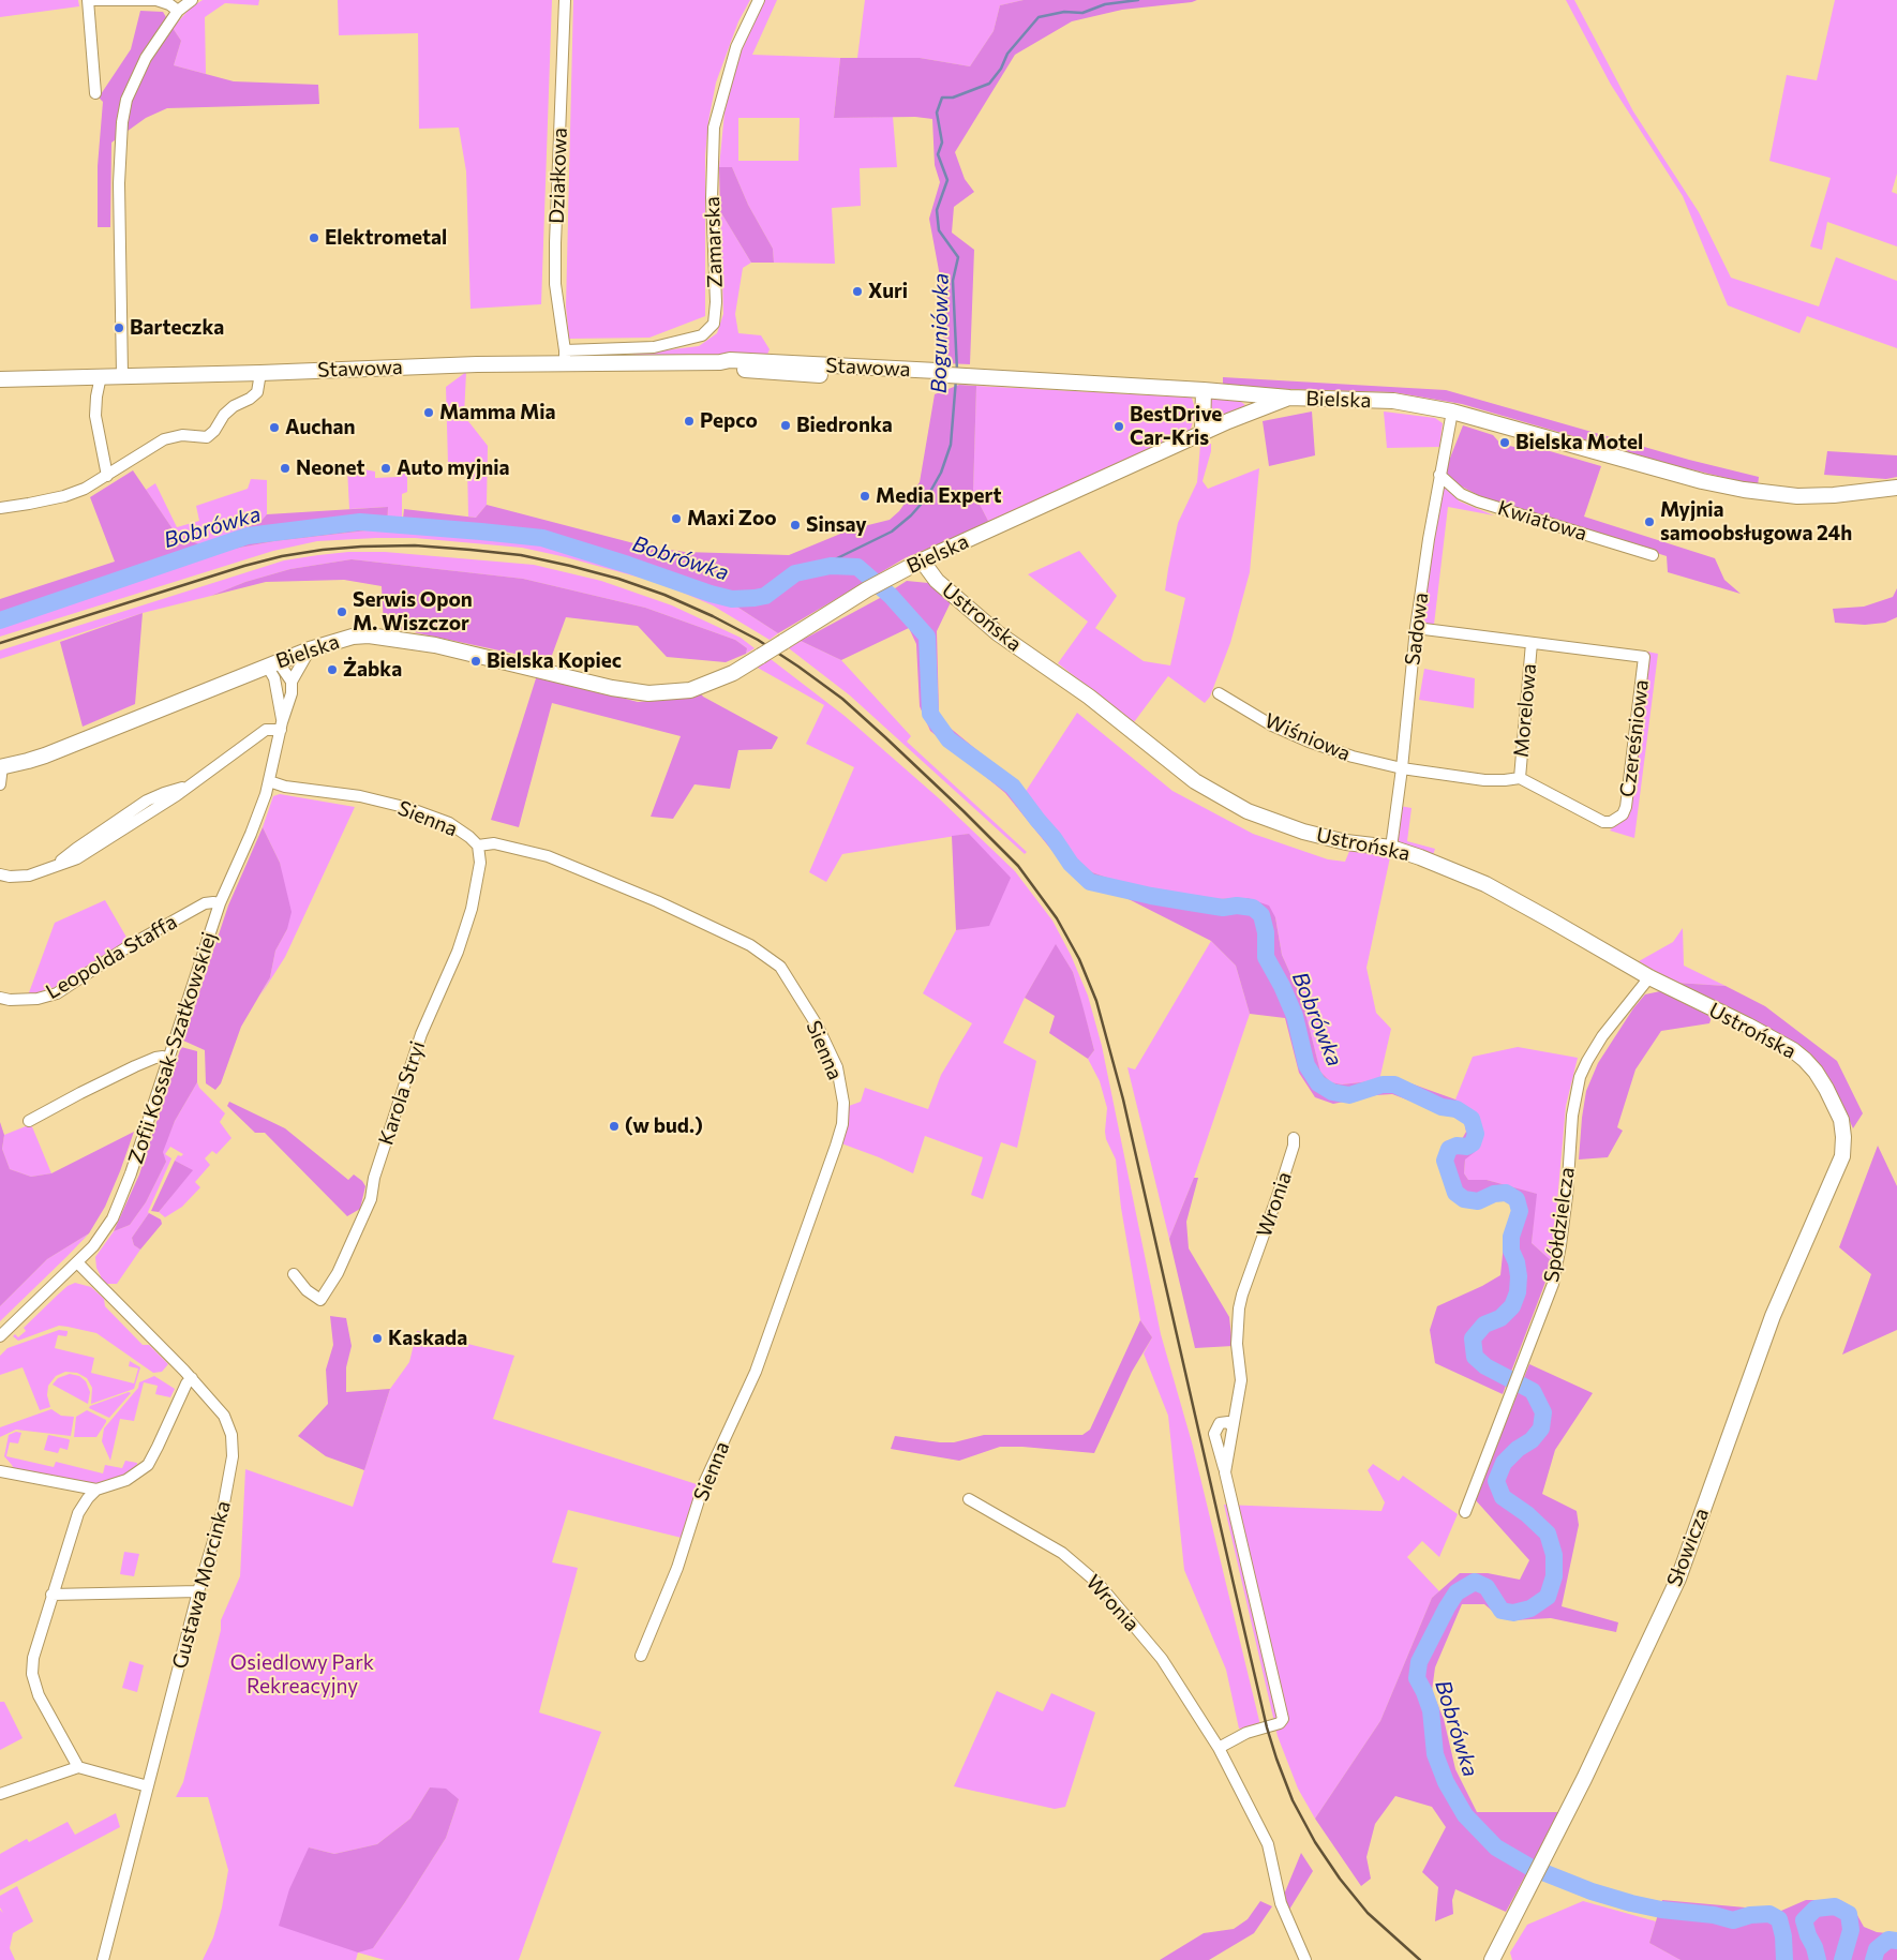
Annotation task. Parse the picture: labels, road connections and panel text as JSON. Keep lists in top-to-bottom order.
{
  "streets": {
    "street": [
      "Działkowa",
      "Zamarska",
      "Stawowa",
      "Bielska",
      "Kwiatowa",
      "Ustrońska",
      "Sadowa",
      "Morelowa",
      "Wiśniowa",
      "Czereśniowa",
      "Sienna",
      "Leopolda Staffa",
      "Zofii Kossak-Szatkowskiej",
      "Karola Stryi",
      "Wronia",
      "Spółdzielcza",
      "Słowicza",
      "Gustawa Morcinka"
    ]
  },
  "crossings": [
    ["Działkowa", "Zamarska"],
    ["Działkowa", "Stawowa"],
    ["Zamarska", "Stawowa"],
    ["Bielska", "Ustrońska"],
    ["Bielska", "Sadowa"],
    ["Bielska", "Zofii Kossak-Szatkowskiej"],
    ["Kwiatowa", "Sadowa"],
    ["Ustrońska", "Sadowa"],
    ["Ustrońska", "Spółdzielcza"],
    ["Ustrońska", "Słowicza"],
    ["Sadowa", "Wiśniowa"],
    ["Sadowa", "Czereśniowa"],
    ["Morelowa", "Czereśniowa"],
    ["Sienna", "Zofii Kossak-Szatkowskiej"],
    ["Sienna", "Karola Stryi"],
    ["Leopolda Staffa", "Zofii Kossak-Szatkowskiej"],
    ["Zofii Kossak-Szatkowskiej", "Gustawa Morcinka"]
  ],
  "water": ["Boguniówka", "Bobrówka"],
  "parks": ["Osiedlowy Park Rekreacyjny"],
  "places": [
    "Elektrometal",
    "Xuri",
    "Barteczka",
    "Mamma Mia",
    "Pepco",
    "Biedronka",
    "BestDrive Car-Kris",
    "Auchan",
    "Bielska Motel",
    "Neonet",
    "Auto myjnia",
    "Media Expert",
    "Maxi Zoo",
    "Myjnia samoobsługowa 24h",
    "Sinsay",
    "Serwis Opon M. Wiszczor",
    "Bielska Kopiec",
    "Żabka",
    "(w bud.)",
    "Kaskada"
  ]
}
